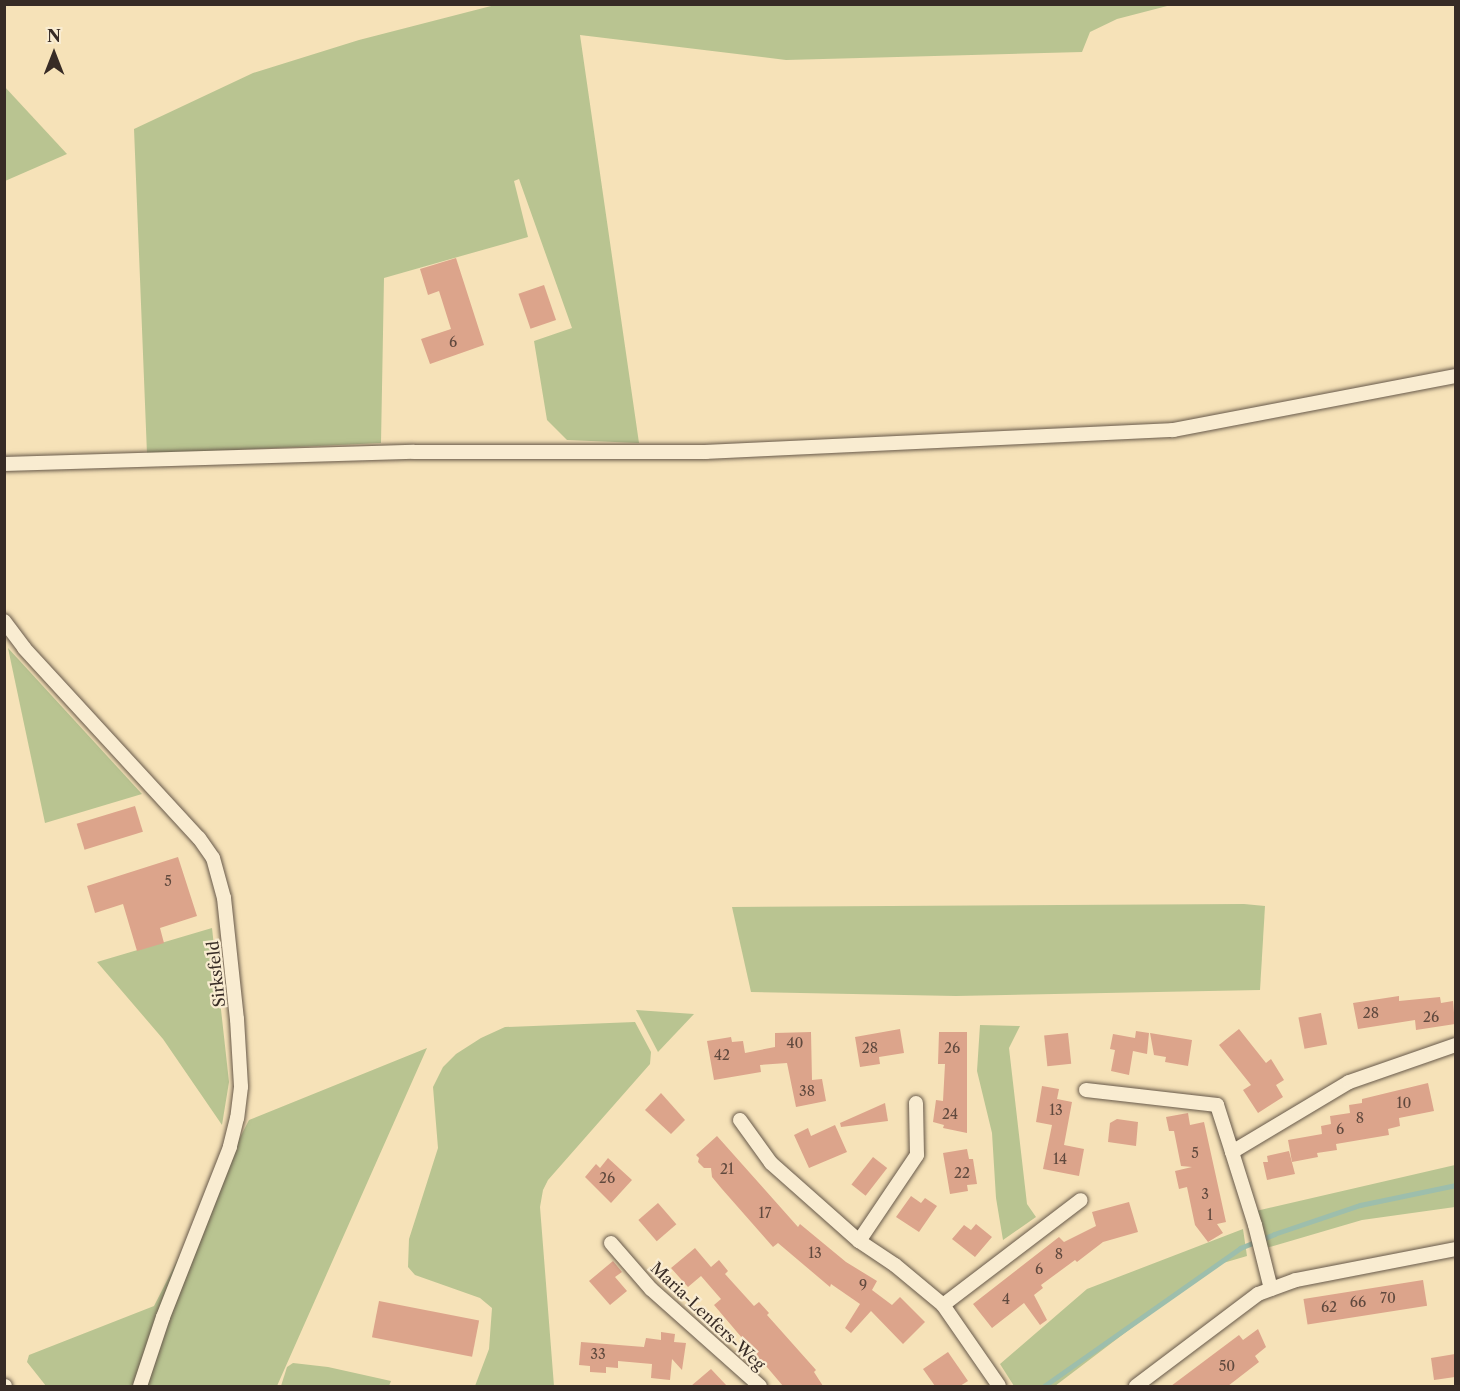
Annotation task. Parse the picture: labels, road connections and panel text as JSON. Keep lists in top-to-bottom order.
{
  "streets": {
    "street": ["Sirksfeld", "Maria-Lenfers-Weg"]
  },
  "house_numbers": [
    "6",
    "5",
    "28",
    "26",
    "40",
    "28",
    "26",
    "42",
    "38",
    "10",
    "13",
    "24",
    "8",
    "6",
    "5",
    "14",
    "21",
    "22",
    "26",
    "3",
    "17",
    "1",
    "13",
    "8",
    "6",
    "9",
    "70",
    "4",
    "66",
    "62",
    "33",
    "50"
  ],
  "north": "top"
}
